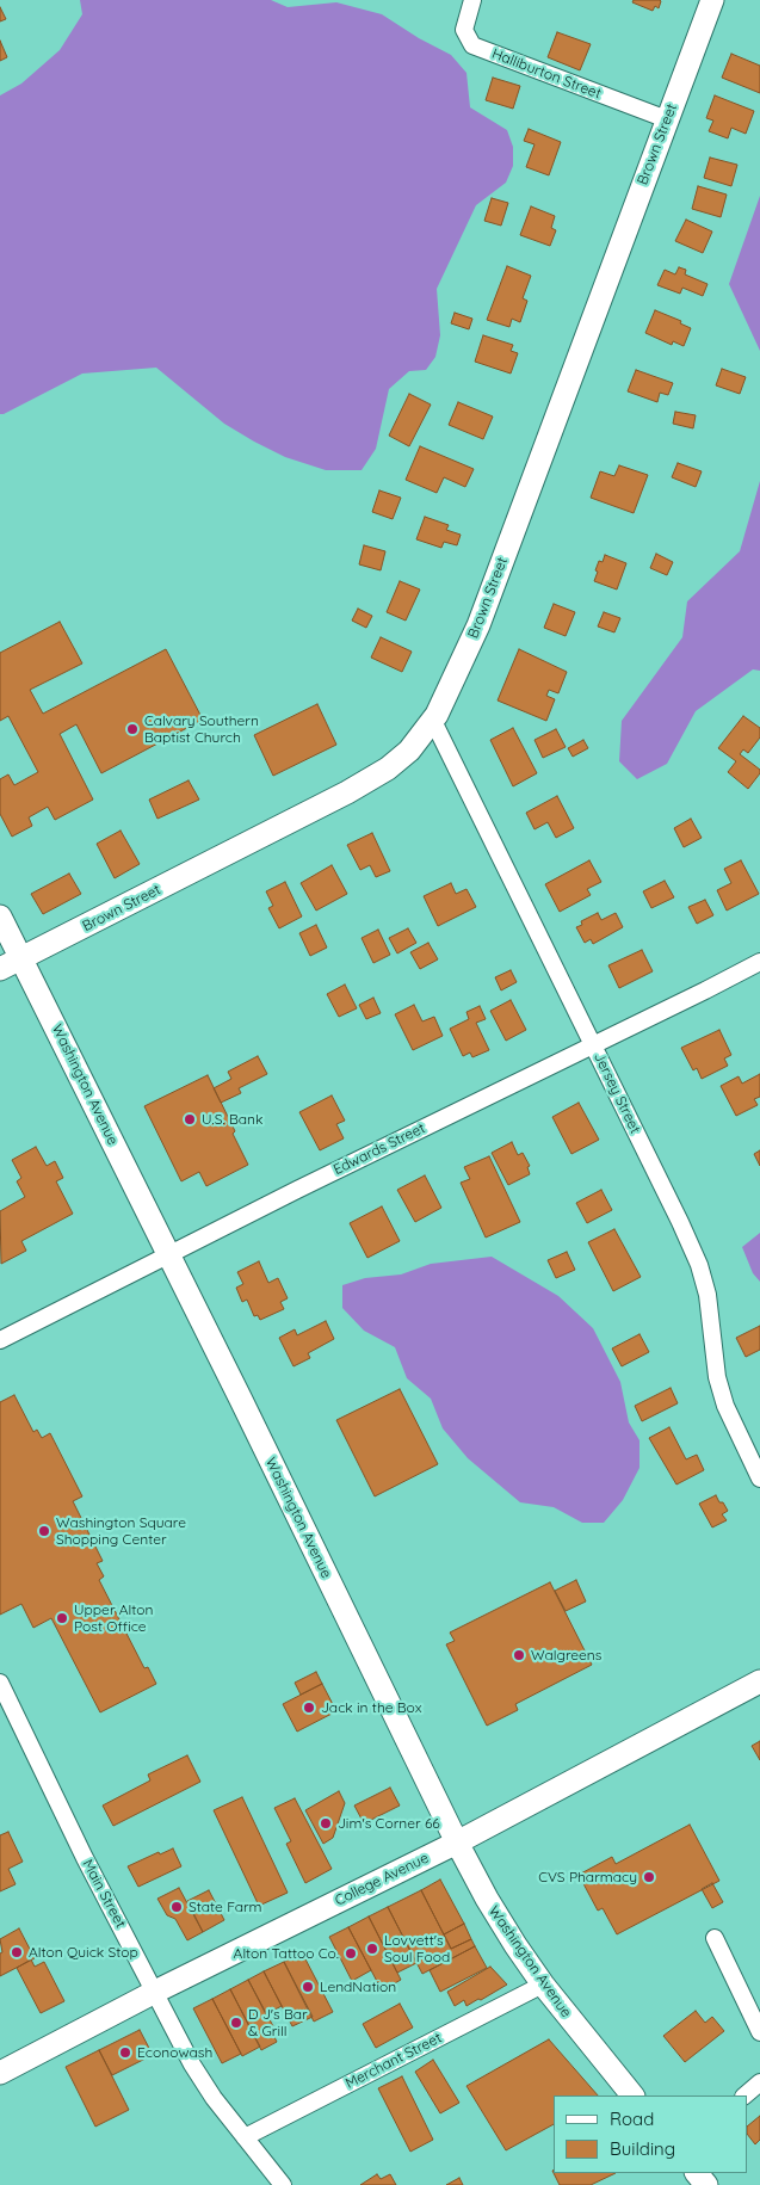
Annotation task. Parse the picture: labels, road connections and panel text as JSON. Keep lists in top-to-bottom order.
{
  "streets": {
    "main road": ["Brown Street", "Washington Avenue", "College Avenue"],
    "street": [
      "Halliburton Street",
      "Jersey Street",
      "Edwards Street",
      "Main Street",
      "Merchant Street"
    ]
  },
  "crossings": [
    ["Halliburton Street", "Brown Street"],
    ["Brown Street", "Washington Avenue"],
    ["Brown Street", "Jersey Street"],
    ["Washington Avenue", "Edwards Street"],
    ["Washington Avenue", "College Avenue"],
    ["Washington Avenue", "Merchant Street"],
    ["Jersey Street", "Edwards Street"],
    ["College Avenue", "Main Street"],
    ["Main Street", "Merchant Street"]
  ],
  "places": [
    "Calvary Southern Baptist Church",
    "U.S. Bank",
    "Washington Square Shopping Center",
    "Upper Alton Post Office",
    "Walgreens",
    "Jack in the Box",
    "Jim's Corner 66",
    "CVS Pharmacy",
    "State Farm",
    "Lovvett's Soul Food",
    "Alton Quick Stop",
    "Alton Tattoo Co.",
    "LendNation",
    "D J's Bar & Grill",
    "Econowash"
  ],
  "legend": ["Road", "Building"]
}
